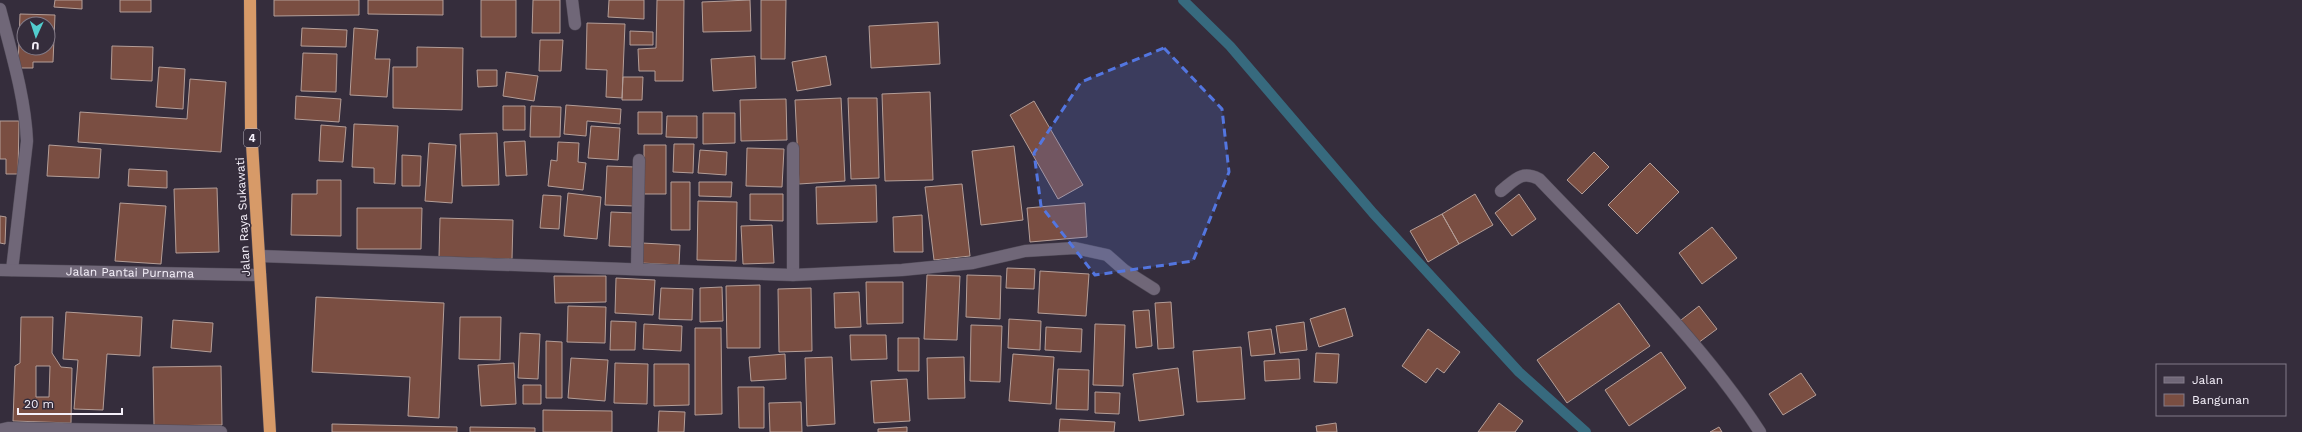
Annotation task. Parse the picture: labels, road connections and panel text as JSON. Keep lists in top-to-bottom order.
{
  "streets": {
    "highway": ["4", "Jalan Raya Sukawati"],
    "street": ["Jalan Pantai Purnama"]
  },
  "crossings": [
    ["Jalan Raya Sukawati", "Jalan Pantai Purnama"]
  ],
  "legend": ["Jalan", "Bangunan"],
  "scale_bar": "20 m",
  "north": "bottom"
}
